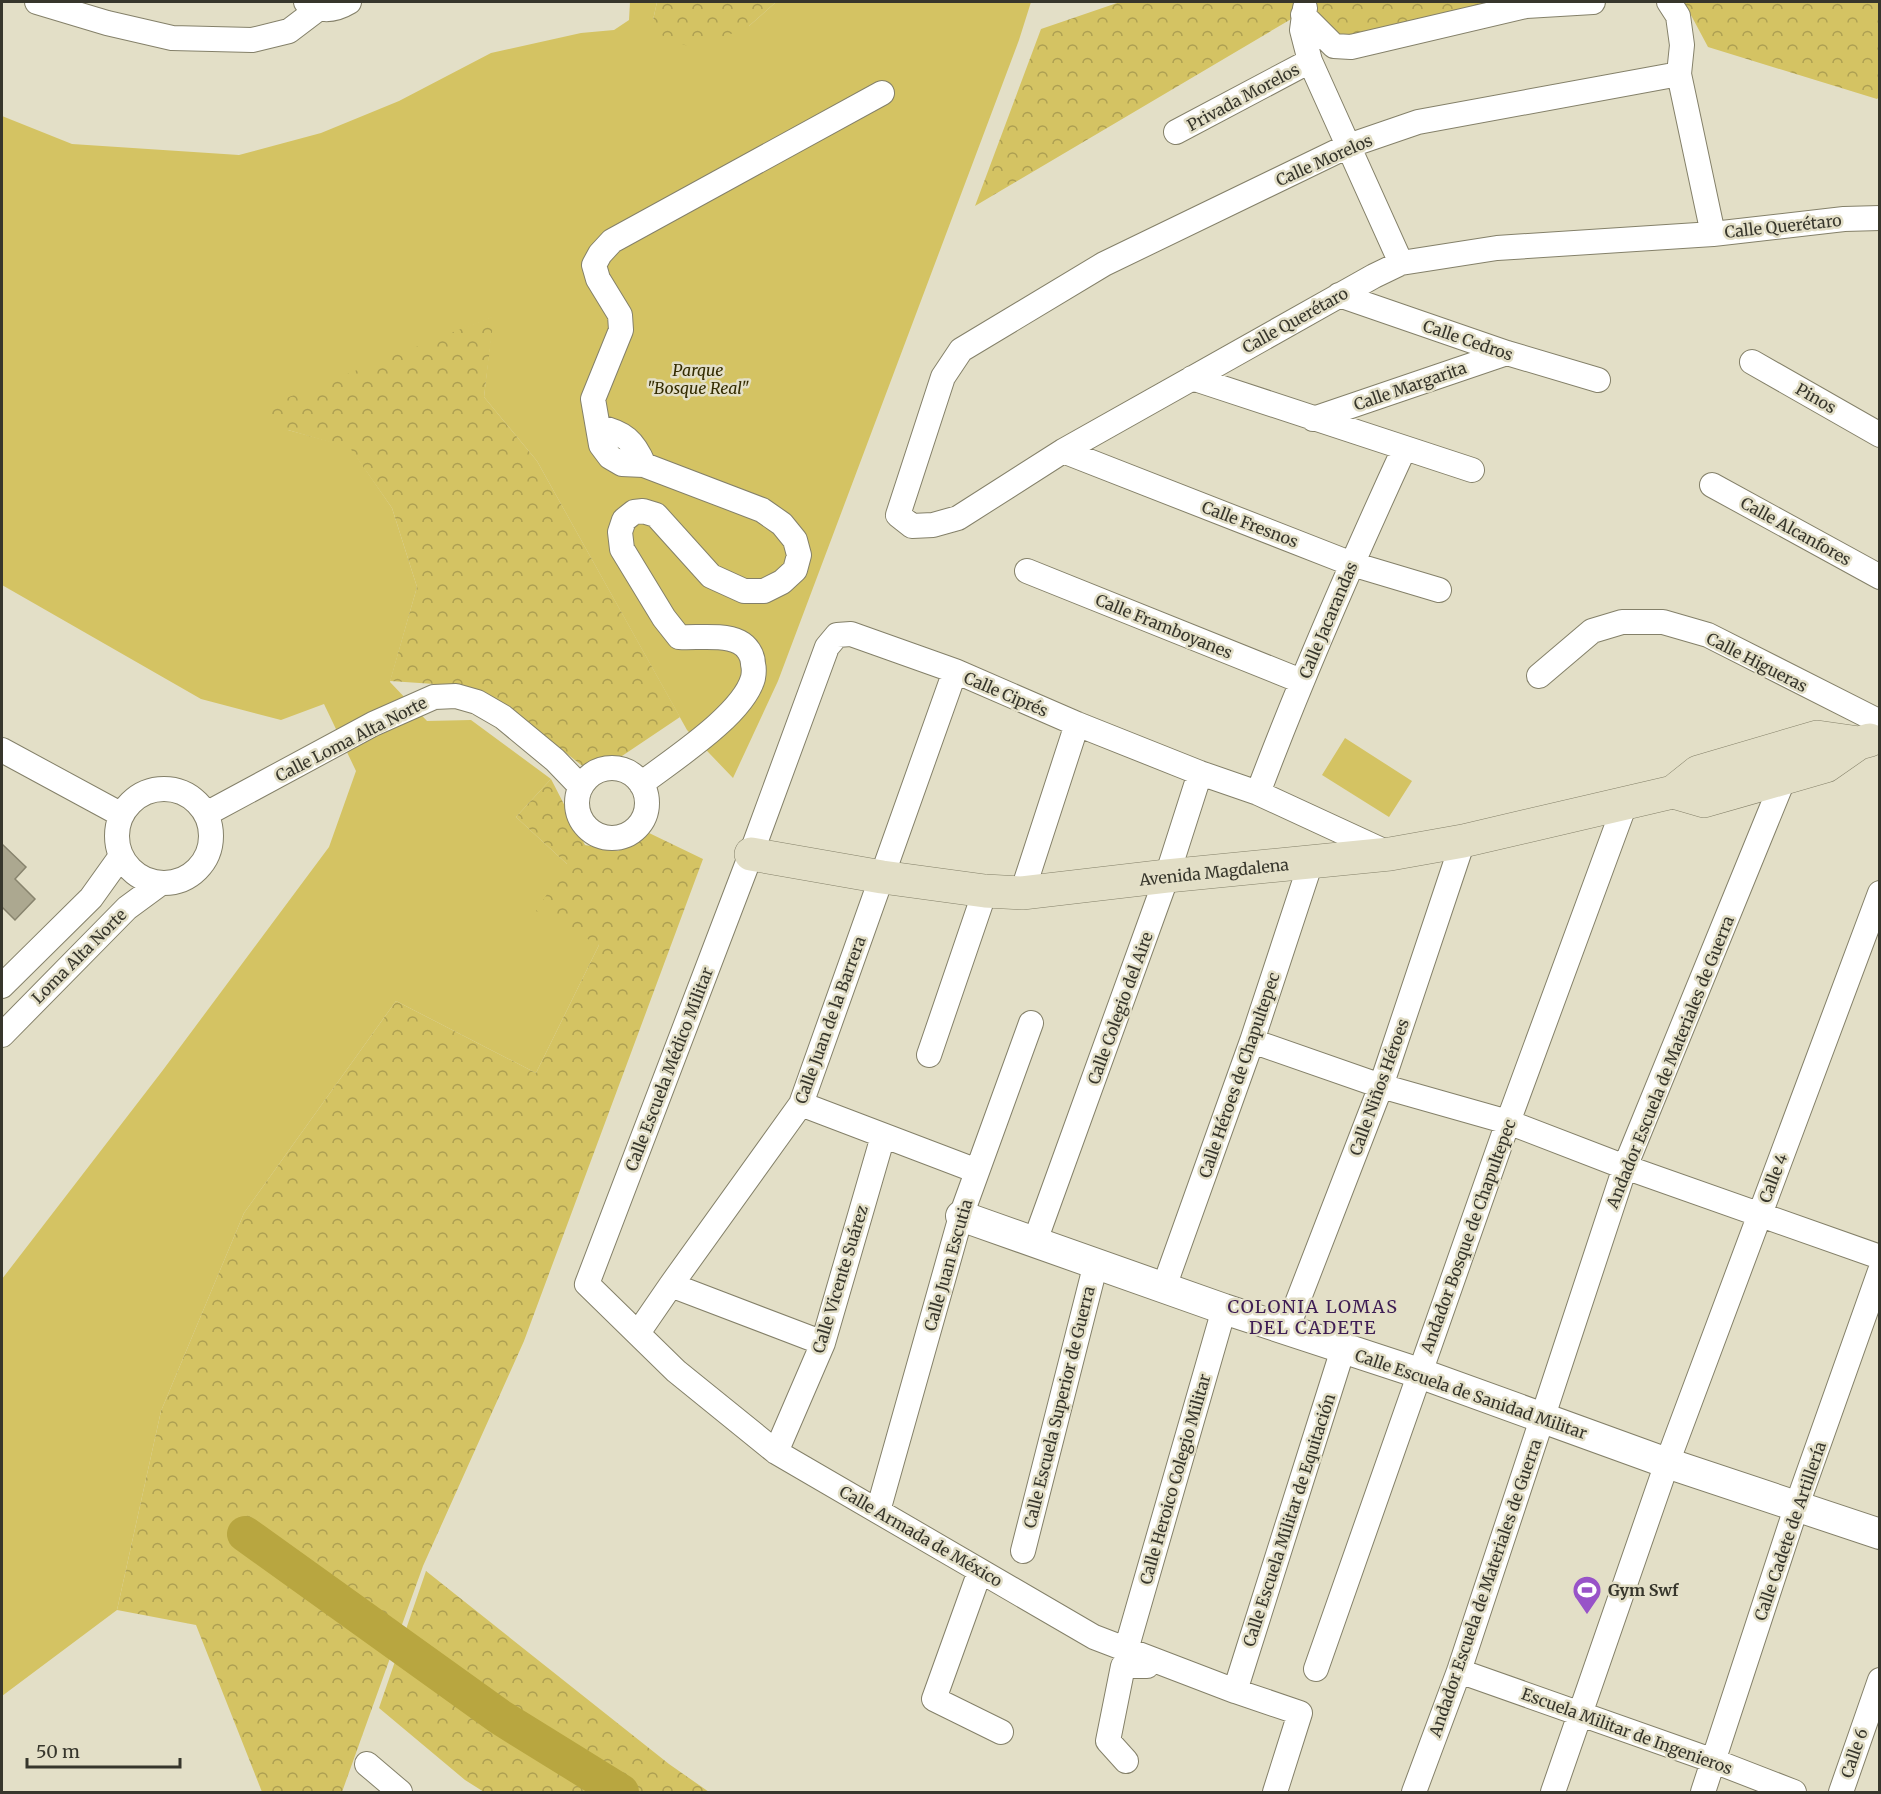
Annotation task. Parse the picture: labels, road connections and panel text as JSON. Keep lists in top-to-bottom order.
{
  "streets": {
    "main road": ["Avenida Magdalena"],
    "street": [
      "Privada Morelos",
      "Calle Morelos",
      "Calle Querétaro",
      "Calle Cedros",
      "Calle Margarita",
      "Pinos",
      "Calle Fresnos",
      "Calle Alcanfores",
      "Calle Jacarandas",
      "Calle Framboyanes",
      "Calle Higueras",
      "Calle Ciprés",
      "Calle Loma Alta Norte",
      "Loma Alta Norte",
      "Calle Colegio del Aire",
      "Calle Juan de la Barrera",
      "Andador Escuela de Materiales de Guerra",
      "Calle Escuela Médico Militar",
      "Calle Héroes de Chapultepec",
      "Calle Niños Héroes",
      "Calle 4",
      "Andador Bosque de Chapultepec",
      "Calle Juan Escutia",
      "Calle Vicente Suárez",
      "Calle Escuela de Sanidad Militar",
      "Calle Escuela Superior de Guerra",
      "Calle Heroico Colegio Militar",
      "Calle Escuela Militar de Equitación",
      "Calle Cadete de Artillería",
      "Calle Armada de México",
      "Escuela Militar de Ingenieros",
      "Calle 6"
    ]
  },
  "crossings": [
    ["Calle Morelos", "Calle Querétaro"],
    ["Calle Querétaro", "Calle Cedros"],
    ["Calle Querétaro", "Calle Fresnos"],
    ["Calle Cedros", "Calle Margarita"],
    ["Calle Fresnos", "Calle Jacarandas"],
    ["Calle Jacarandas", "Calle Framboyanes"],
    ["Calle Jacarandas", "Calle Ciprés"],
    ["Calle Higueras", "Avenida Magdalena"],
    ["Calle Ciprés", "Avenida Magdalena"],
    ["Calle Ciprés", "Calle Colegio del Aire"],
    ["Calle Ciprés", "Calle Juan de la Barrera"],
    ["Calle Ciprés", "Calle Escuela Médico Militar"],
    ["Calle Loma Alta Norte", "Loma Alta Norte"],
    ["Avenida Magdalena", "Calle Colegio del Aire"],
    ["Avenida Magdalena", "Calle Juan de la Barrera"],
    ["Avenida Magdalena", "Calle Escuela Médico Militar"],
    ["Avenida Magdalena", "Calle Héroes de Chapultepec"],
    ["Avenida Magdalena", "Calle Niños Héroes"],
    ["Avenida Magdalena", "Andador Bosque de Chapultepec"],
    ["Calle Colegio del Aire", "Calle Escuela de Sanidad Militar"],
    ["Calle Juan de la Barrera", "Calle Armada de México"],
    ["Andador Escuela de Materiales de Guerra", "Calle Escuela de Sanidad Militar"],
    ["Andador Escuela de Materiales de Guerra", "Escuela Militar de Ingenieros"],
    ["Calle Escuela Médico Militar", "Calle Armada de México"],
    ["Calle Héroes de Chapultepec", "Calle Escuela de Sanidad Militar"],
    ["Calle Niños Héroes", "Calle Escuela de Sanidad Militar"],
    ["Calle 4", "Calle Escuela de Sanidad Militar"],
    ["Calle 4", "Escuela Militar de Ingenieros"],
    ["Andador Bosque de Chapultepec", "Calle Escuela de Sanidad Militar"],
    ["Calle Juan Escutia", "Calle Escuela de Sanidad Militar"],
    ["Calle Juan Escutia", "Calle Armada de México"],
    ["Calle Vicente Suárez", "Calle Armada de México"],
    ["Calle Escuela de Sanidad Militar", "Calle Escuela Superior de Guerra"],
    ["Calle Escuela de Sanidad Militar", "Calle Heroico Colegio Militar"],
    ["Calle Escuela de Sanidad Militar", "Calle Escuela Militar de Equitación"],
    ["Calle Escuela de Sanidad Militar", "Calle Cadete de Artillería"],
    ["Calle Heroico Colegio Militar", "Calle Armada de México"],
    ["Calle Escuela Militar de Equitación", "Calle Armada de México"],
    ["Calle Cadete de Artillería", "Escuela Militar de Ingenieros"]
  ],
  "districts": ["COLONIA LOMAS DEL CADETE"],
  "parks": ["Parque \"Bosque Real\""],
  "places": {
    "sports": ["Gym Swf"]
  },
  "scale_bar": "50 m"
}
